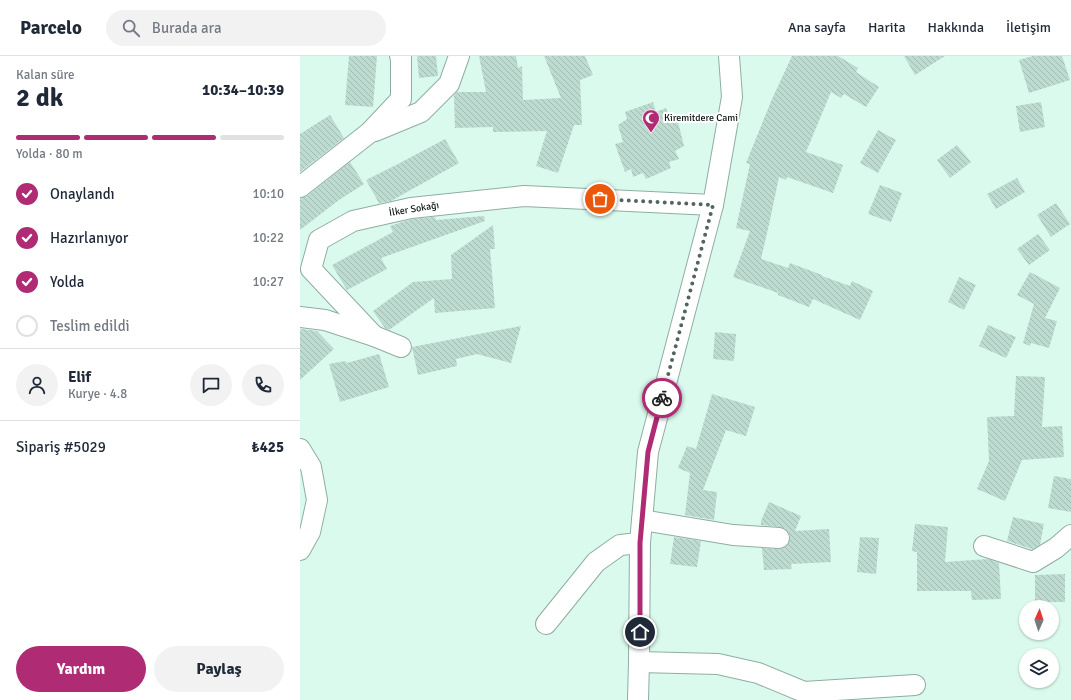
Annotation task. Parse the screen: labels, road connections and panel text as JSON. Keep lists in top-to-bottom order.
{
  "streets": {
    "street": ["İlker Sokağı"]
  },
  "places": {
    "mosque": ["Kiremitdere Cami"]
  },
  "north": "top",
  "page": {
    "header": "Parcelo",
    "search": "Burada ara",
    "nav": [
      "Ana sayfa",
      "Harita",
      "Hakkında",
      "İletişim"
    ],
    "heading": ["2 dk", "Kalan süre", "10:34–10:39"],
    "panel": [
      "Elif",
      "Kurye · 4.8",
      "Sipariş #5029",
      "₺425"
    ],
    "bar": "Yolda · 80 m",
    "list": [
      ["Onaylandı", "10:10"],
      ["Hazırlanıyor", "10:22"],
      ["Yolda", "10:27"],
      "Teslim edildi"
    ],
    "buttons": ["Yardım", "Paylaş"]
  }
}
